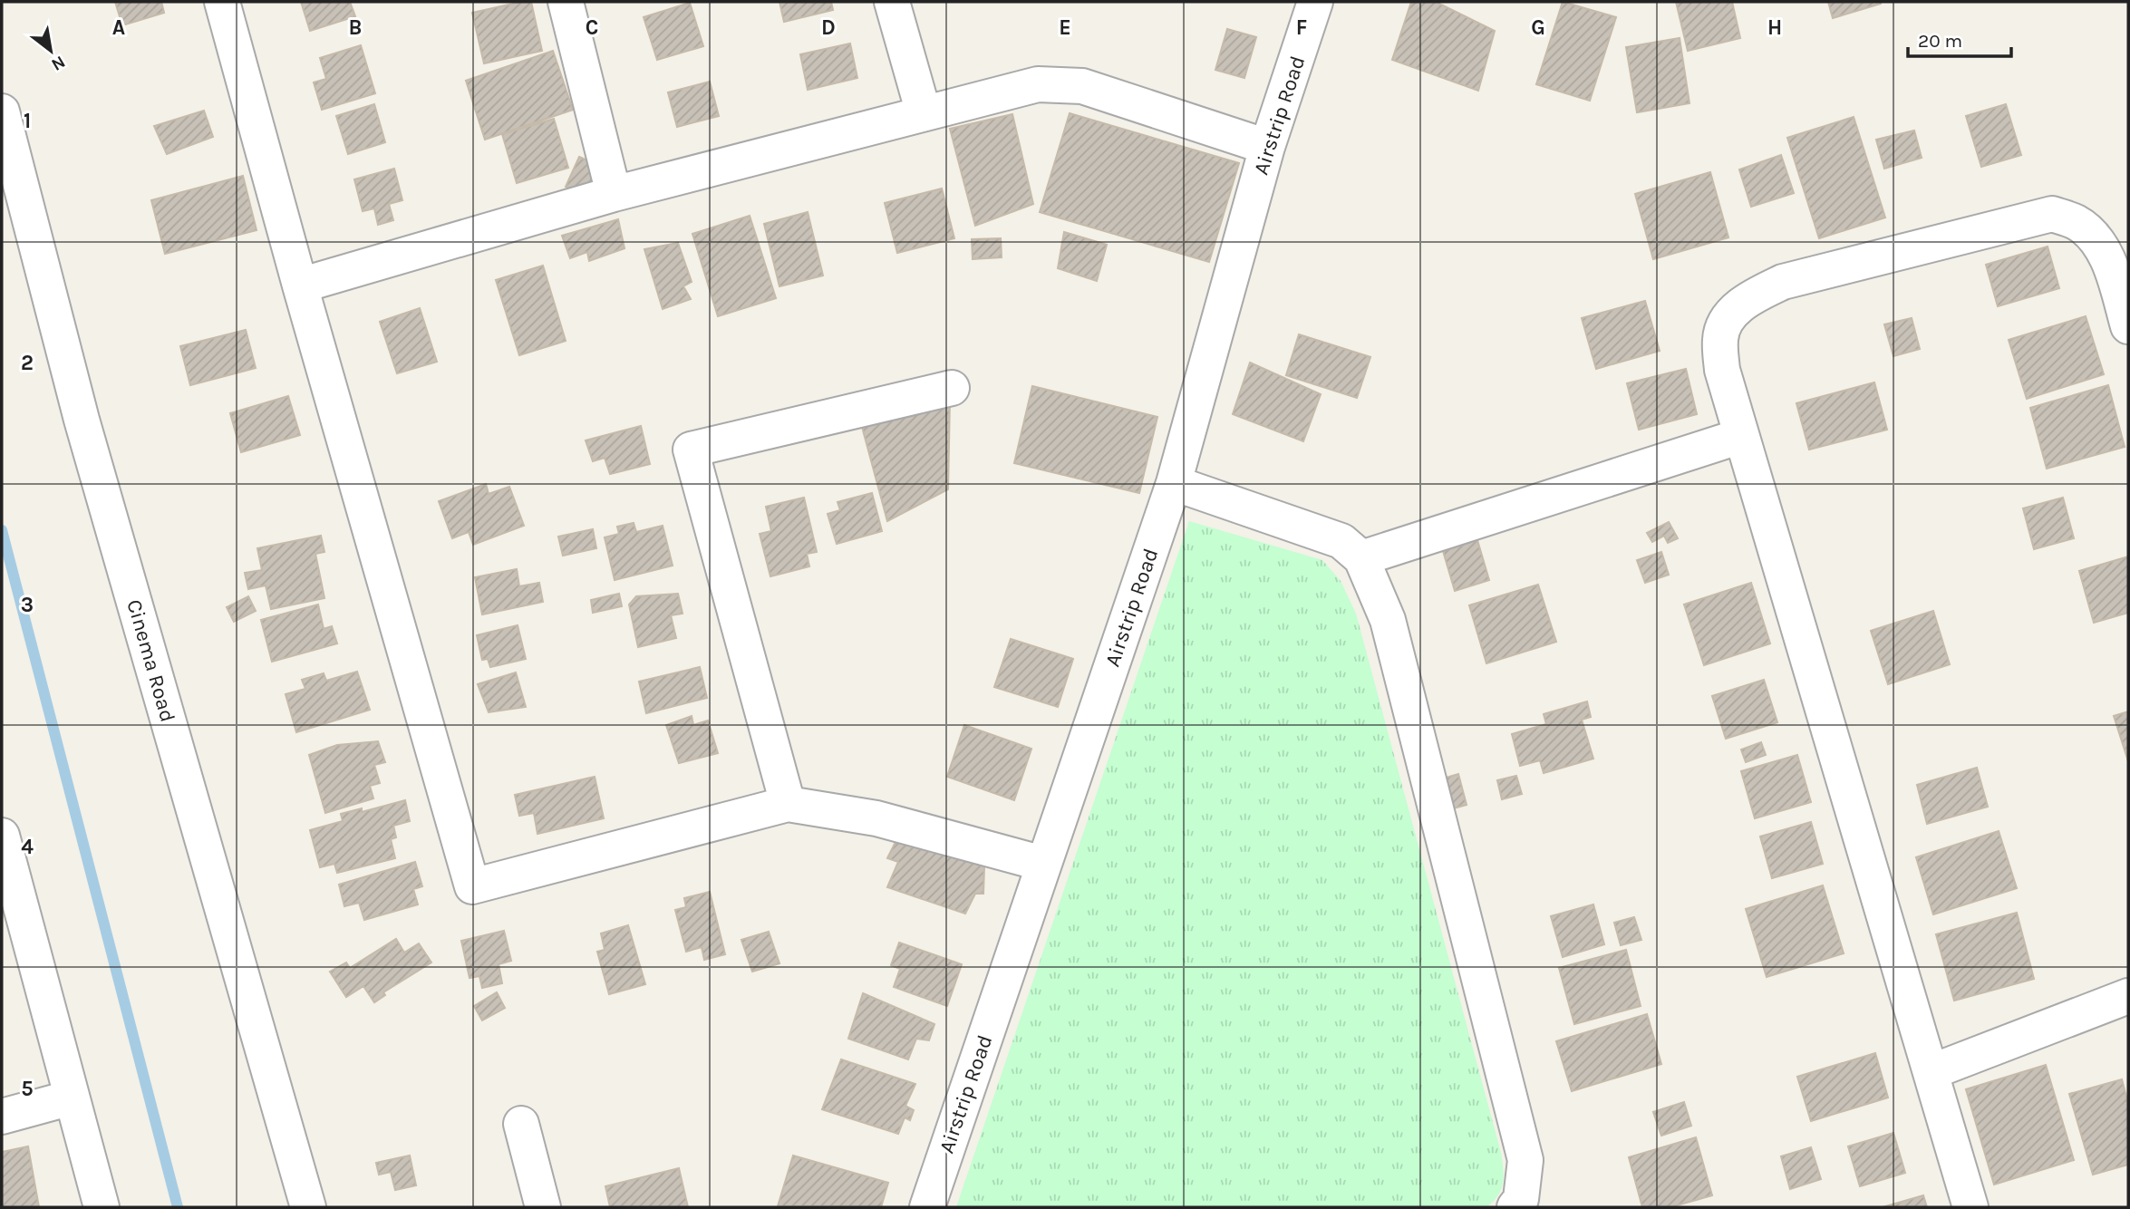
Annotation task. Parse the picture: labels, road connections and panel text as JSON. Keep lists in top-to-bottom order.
{
  "streets": {
    "street": ["Airstrip Road", "Cinema Road"]
  },
  "scale_bar": "20 m",
  "north": "bottom right",
  "grid": {
    "columns": [
      "A",
      "B",
      "C",
      "D",
      "E",
      "F",
      "G",
      "H"
    ],
    "rows": [
      "1",
      "2",
      "3",
      "4",
      "5"
    ]
  }
}
